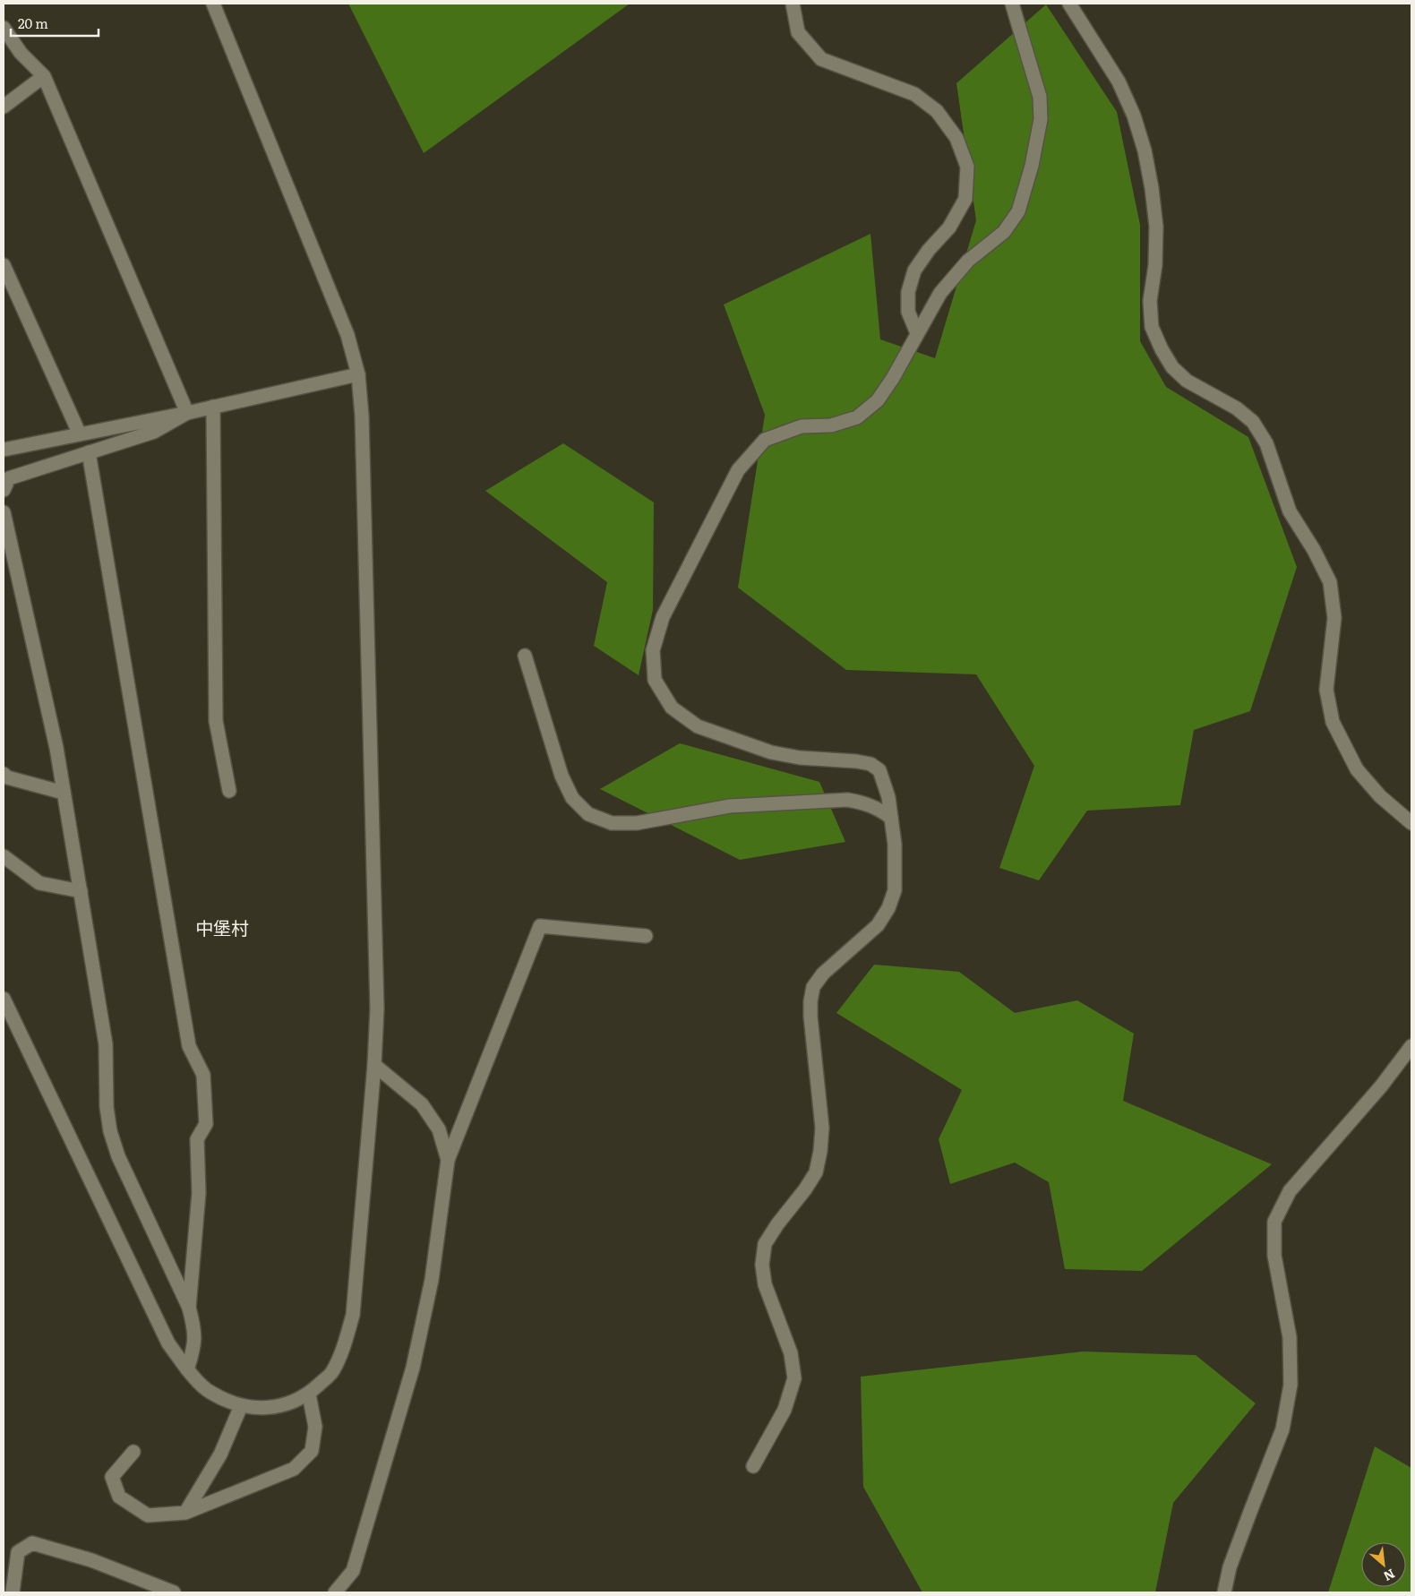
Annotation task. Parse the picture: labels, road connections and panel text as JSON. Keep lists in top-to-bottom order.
{
  "districts": ["中堡村"],
  "scale_bar": "20 m",
  "north": "bottom right"
}
